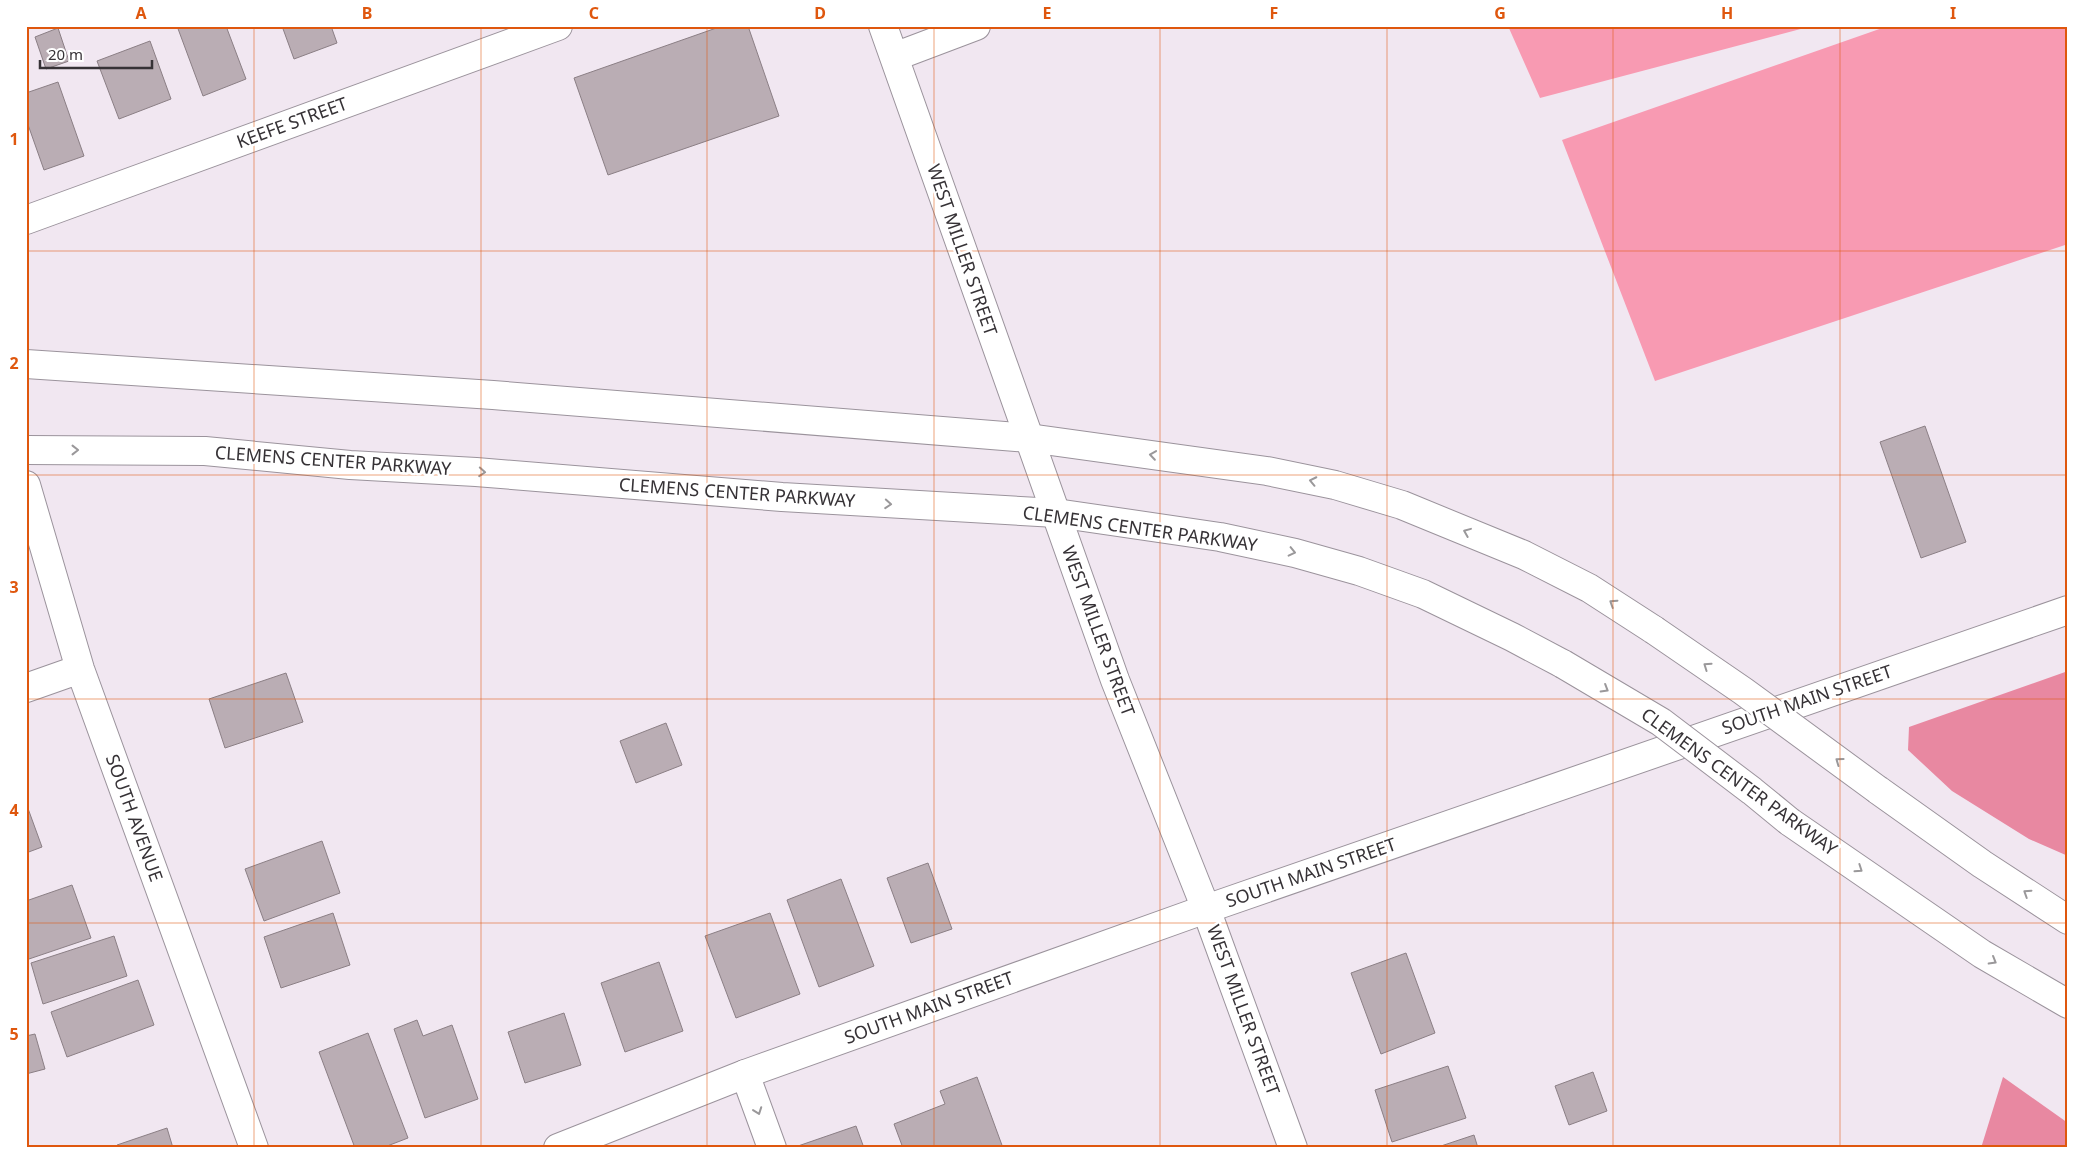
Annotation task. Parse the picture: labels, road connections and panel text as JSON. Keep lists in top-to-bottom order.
{
  "streets": {
    "main road": [
      "KEEFE STREET",
      "WEST MILLER STREET",
      "CLEMENS CENTER PARKWAY",
      "SOUTH MAIN STREET",
      "SOUTH AVENUE"
    ]
  },
  "crossings": [
    ["WEST MILLER STREET", "CLEMENS CENTER PARKWAY"],
    ["WEST MILLER STREET", "SOUTH MAIN STREET"]
  ],
  "scale_bar": "20 m",
  "grid": {
    "columns": [
      "A",
      "B",
      "C",
      "D",
      "E",
      "F",
      "G",
      "H",
      "I"
    ],
    "rows": [
      "1",
      "2",
      "3",
      "4",
      "5"
    ]
  }
}
